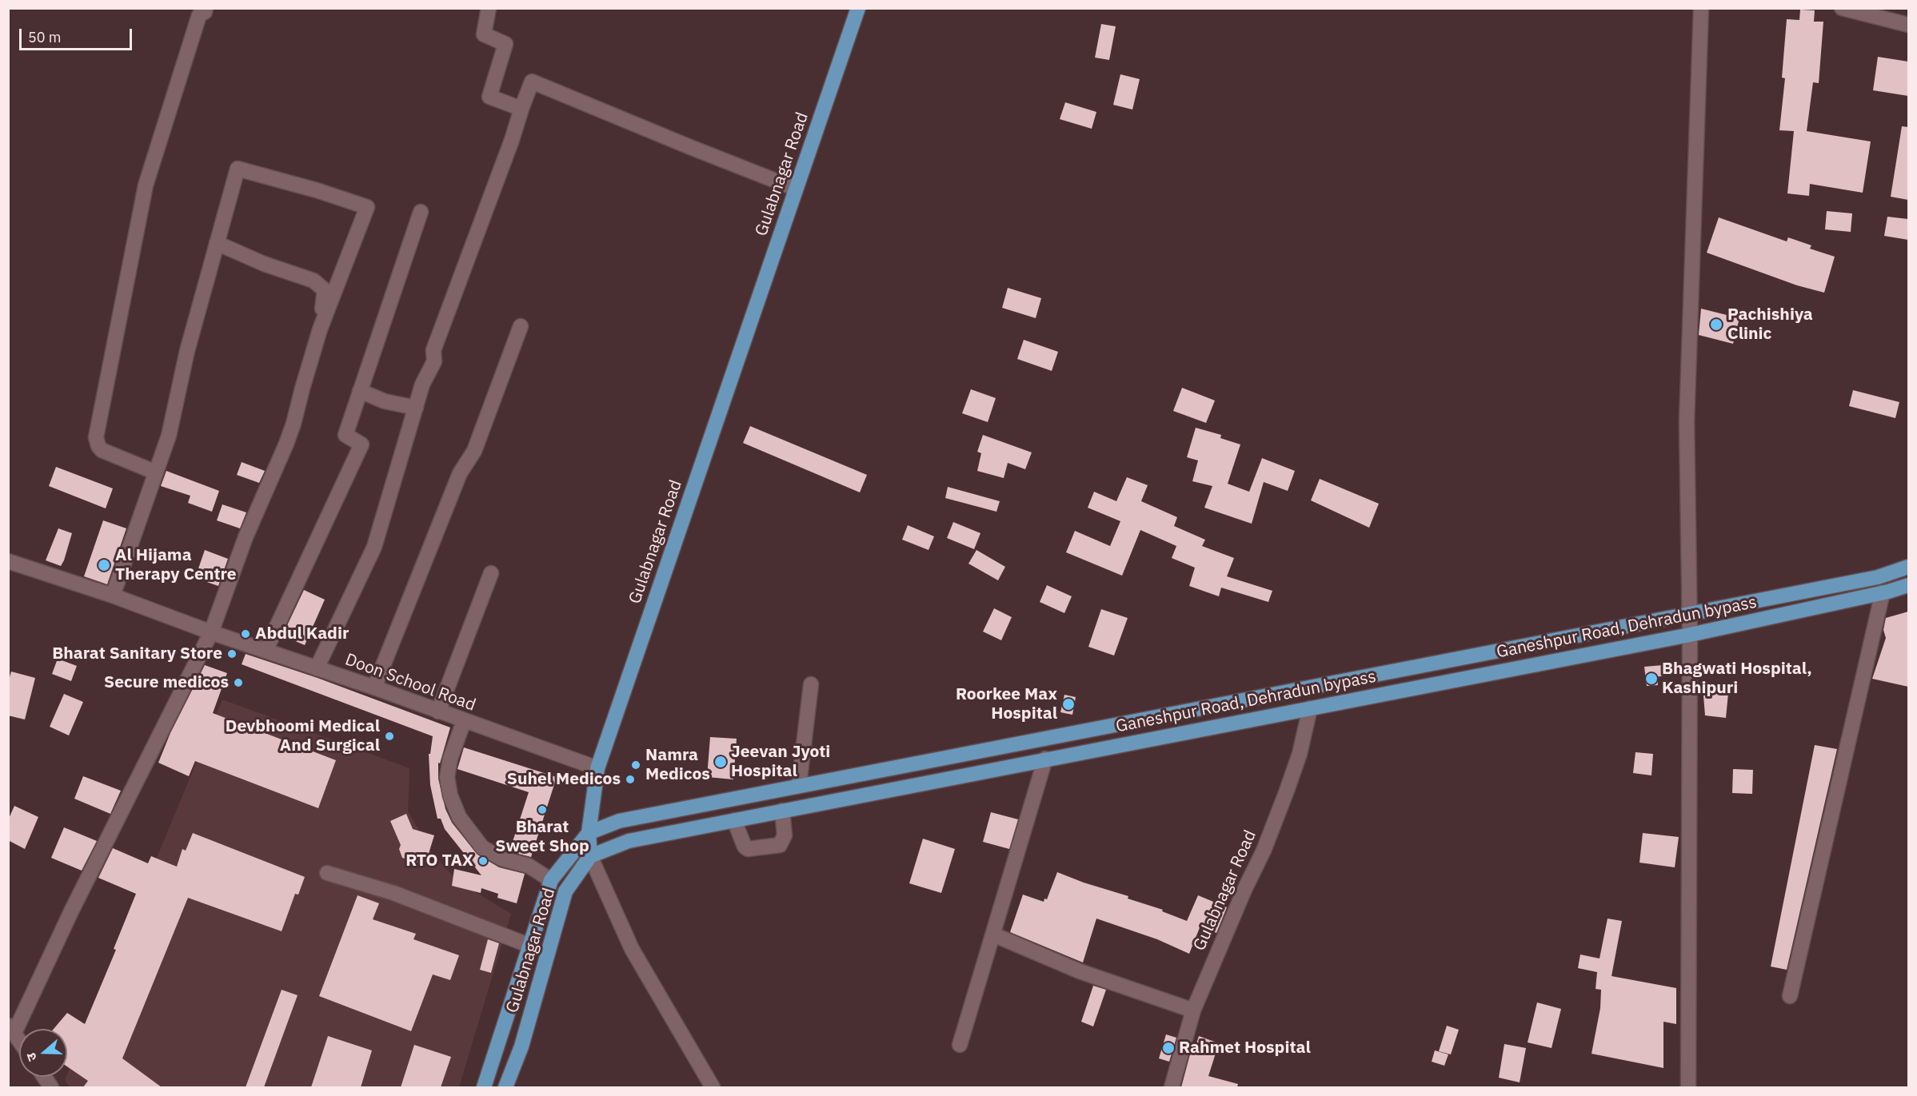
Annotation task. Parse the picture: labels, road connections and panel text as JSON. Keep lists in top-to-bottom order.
{
  "streets": {
    "main road": ["Gulabnagar Road", "Ganeshpur Road, Dehradun bypass"],
    "street": ["Doon School Road"]
  },
  "crossings": [
    ["Gulabnagar Road", "Ganeshpur Road, Dehradun bypass"],
    ["Gulabnagar Road", "Doon School Road"]
  ],
  "places": [
    "Pachishiya Clinic",
    "Al Hijama Therapy Centre",
    "Abdul Kadir",
    "Bharat Sanitary Store",
    "Bhagwati Hospital, Kashipuri",
    "Secure medicos",
    "Roorkee Max Hospital",
    "Devbhoomi Medical And Surgical",
    "Jeevan Jyoti Hospital",
    "Namra Medicos",
    "Suhel Medicos",
    "Bharat Sweet Shop",
    "RTO TAX",
    "Rahmet Hospital"
  ],
  "scale_bar": "50 m",
  "north": "left"
}
